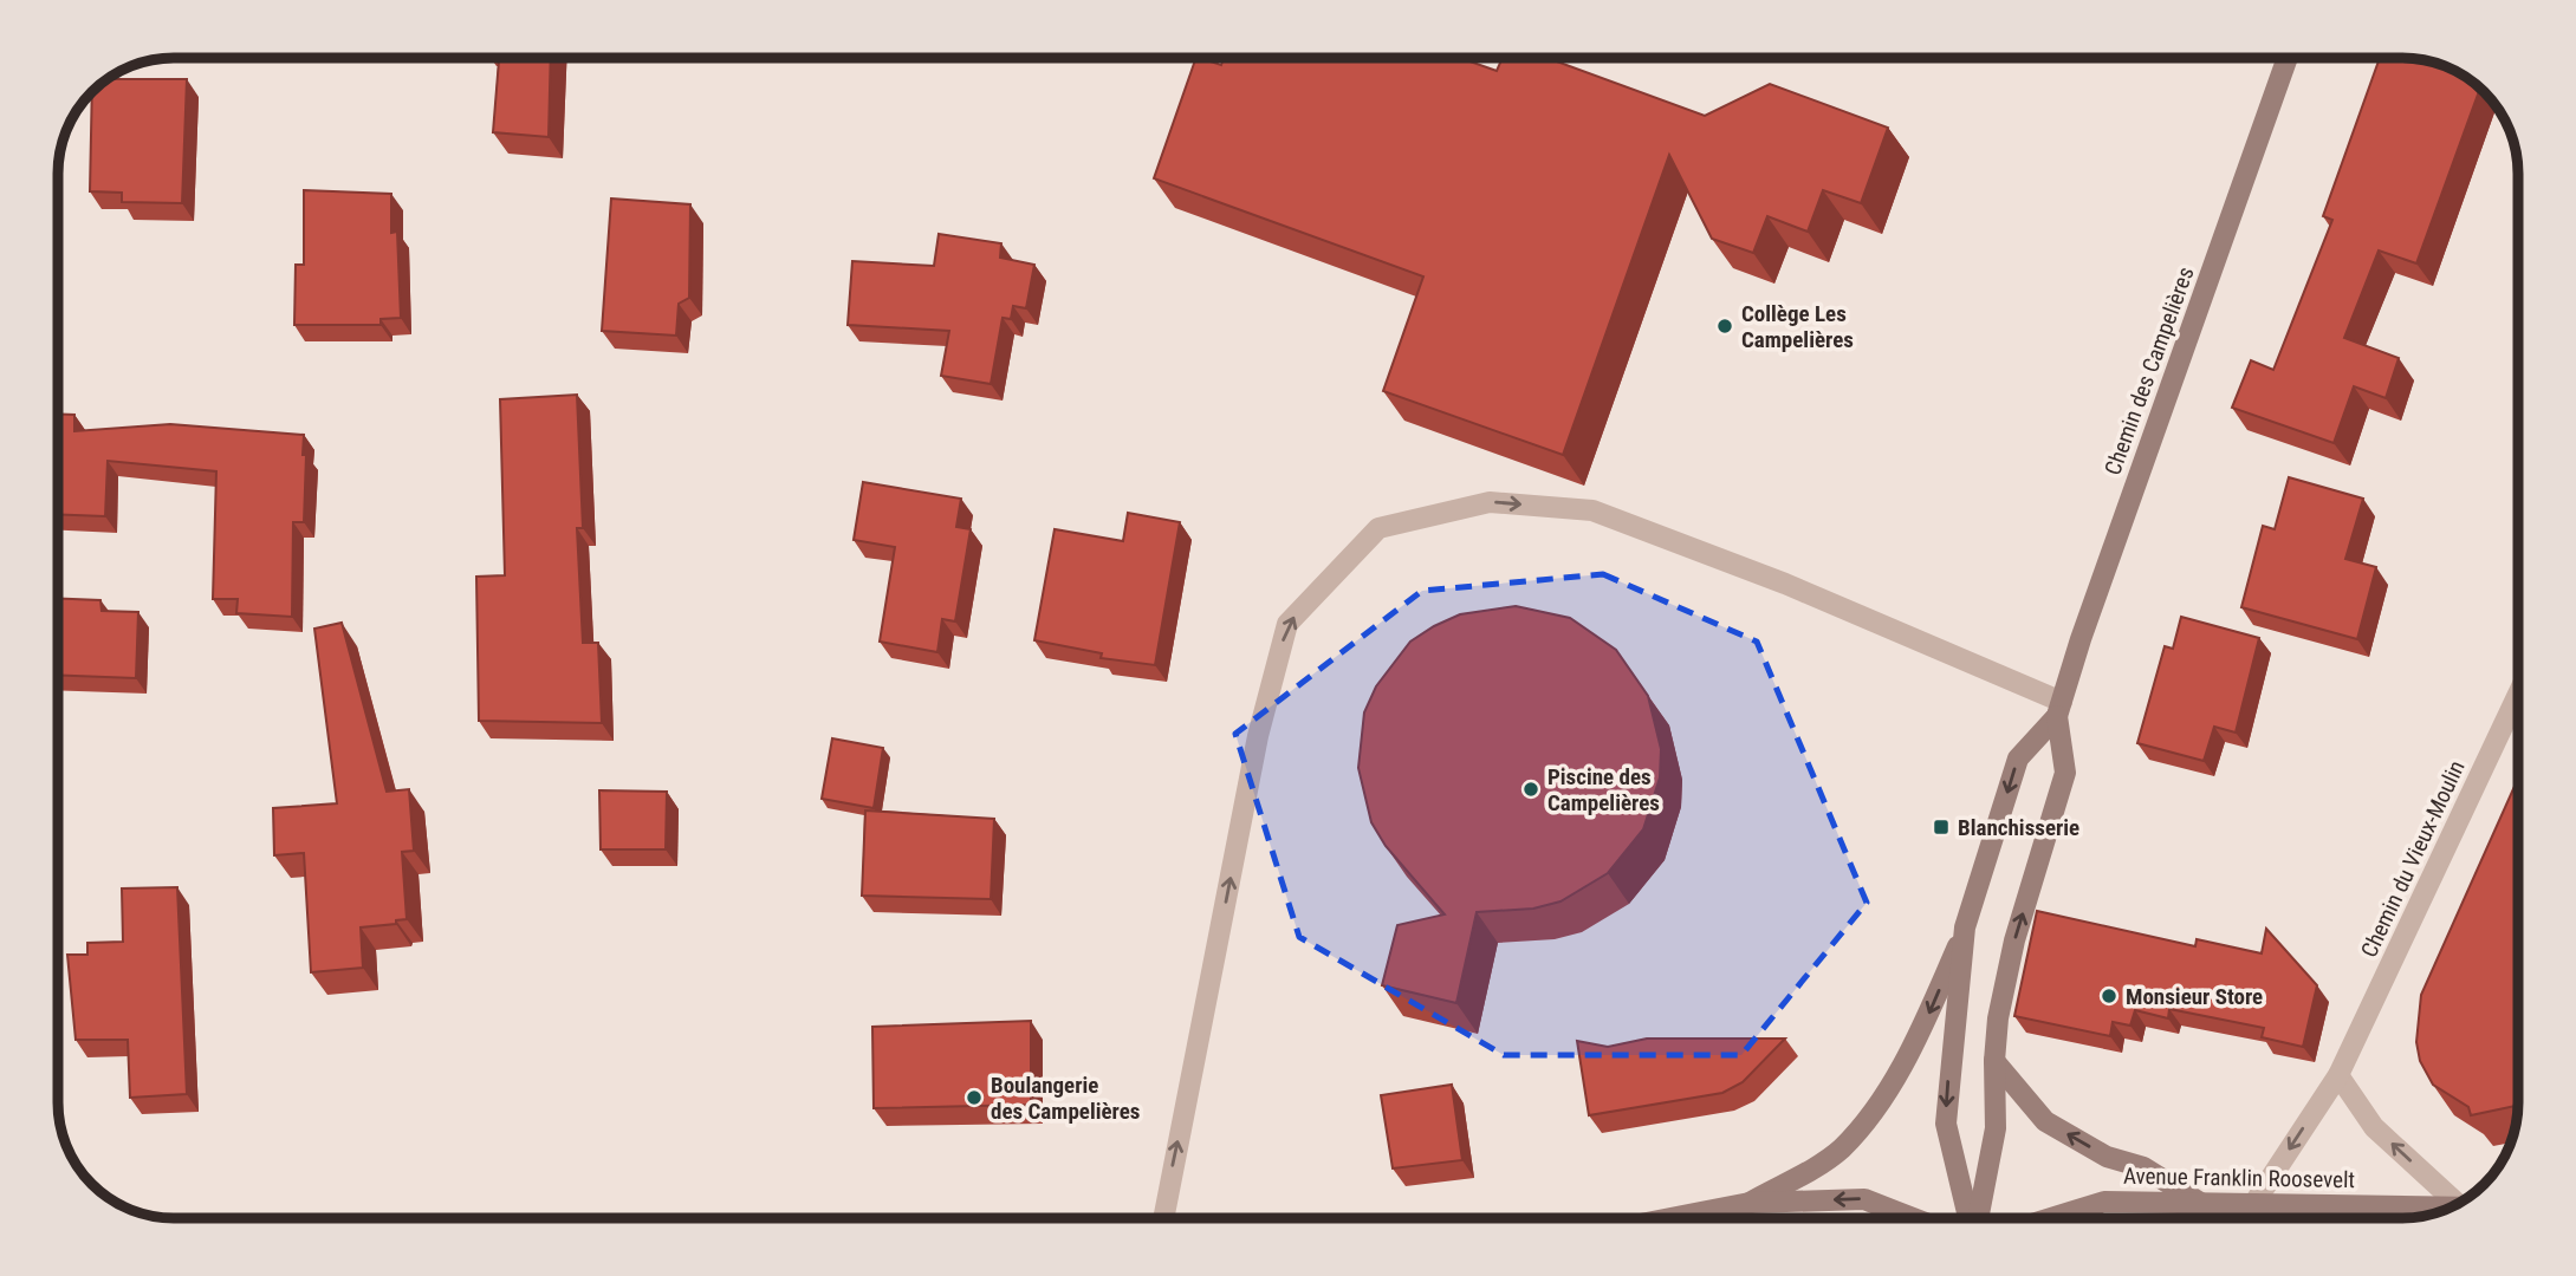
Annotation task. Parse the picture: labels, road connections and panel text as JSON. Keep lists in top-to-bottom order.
{
  "streets": {
    "main road": ["Chemin des Campelières", "Avenue Franklin Roosevelt"],
    "street": ["Chemin du Vieux-Moulin"]
  },
  "crossings": [
    ["Chemin du Vieux-Moulin", "Avenue Franklin Roosevelt"]
  ],
  "places": {
    "other": [
      "Collège Les Campelières",
      "Piscine des Campelières",
      "Monsieur Store",
      "Boulangerie des Campelières"
    ],
    "transit": ["Blanchisserie"]
  }
}
